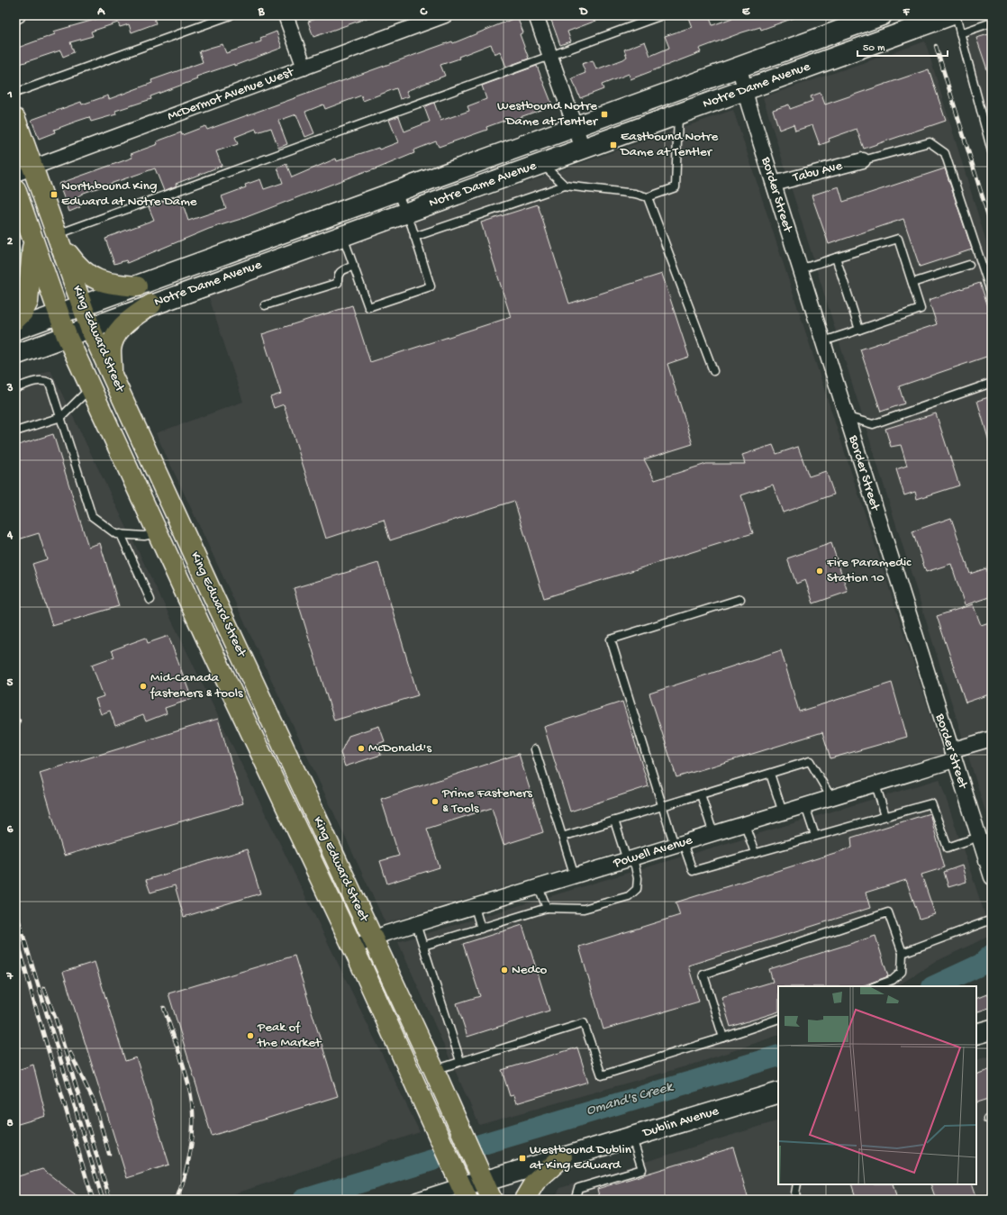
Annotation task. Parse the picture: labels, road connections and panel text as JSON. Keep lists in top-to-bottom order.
{
  "streets": {
    "main road": ["Notre Dame Avenue", "King Edward Street", "Dublin Avenue"],
    "street": [
      "McDermot Avenue West",
      "Tabu Ave",
      "Border Street",
      "Powell Avenue"
    ]
  },
  "crossings": [
    ["Notre Dame Avenue", "Border Street"],
    ["Notre Dame Avenue", "King Edward Street"],
    ["McDermot Avenue West", "King Edward Street"],
    ["Tabu Ave", "Border Street"],
    ["Border Street", "Powell Avenue"],
    ["King Edward Street", "Powell Avenue"],
    ["King Edward Street", "Dublin Avenue"]
  ],
  "water": ["Omand's Creek"],
  "places": {
    "transit": [
      "Westbound Notre Dame at Tentler",
      "Eastbound Notre Dame at Tentler",
      "Northbound King Edward at Notre Dame",
      "Westbound Dublin at King Edward"
    ],
    "other": [
      "Fire Paramedic Station 10",
      "Mid-Canada fasteners & tools",
      "McDonald's",
      "Prime Fasteners & Tools",
      "Nedco",
      "Peak of the Market"
    ]
  },
  "scale_bar": "50 m",
  "grid": {
    "columns": [
      "A",
      "B",
      "C",
      "D",
      "E",
      "F"
    ],
    "rows": [
      "1",
      "2",
      "3",
      "4",
      "5",
      "6",
      "7",
      "8"
    ]
  }
}
